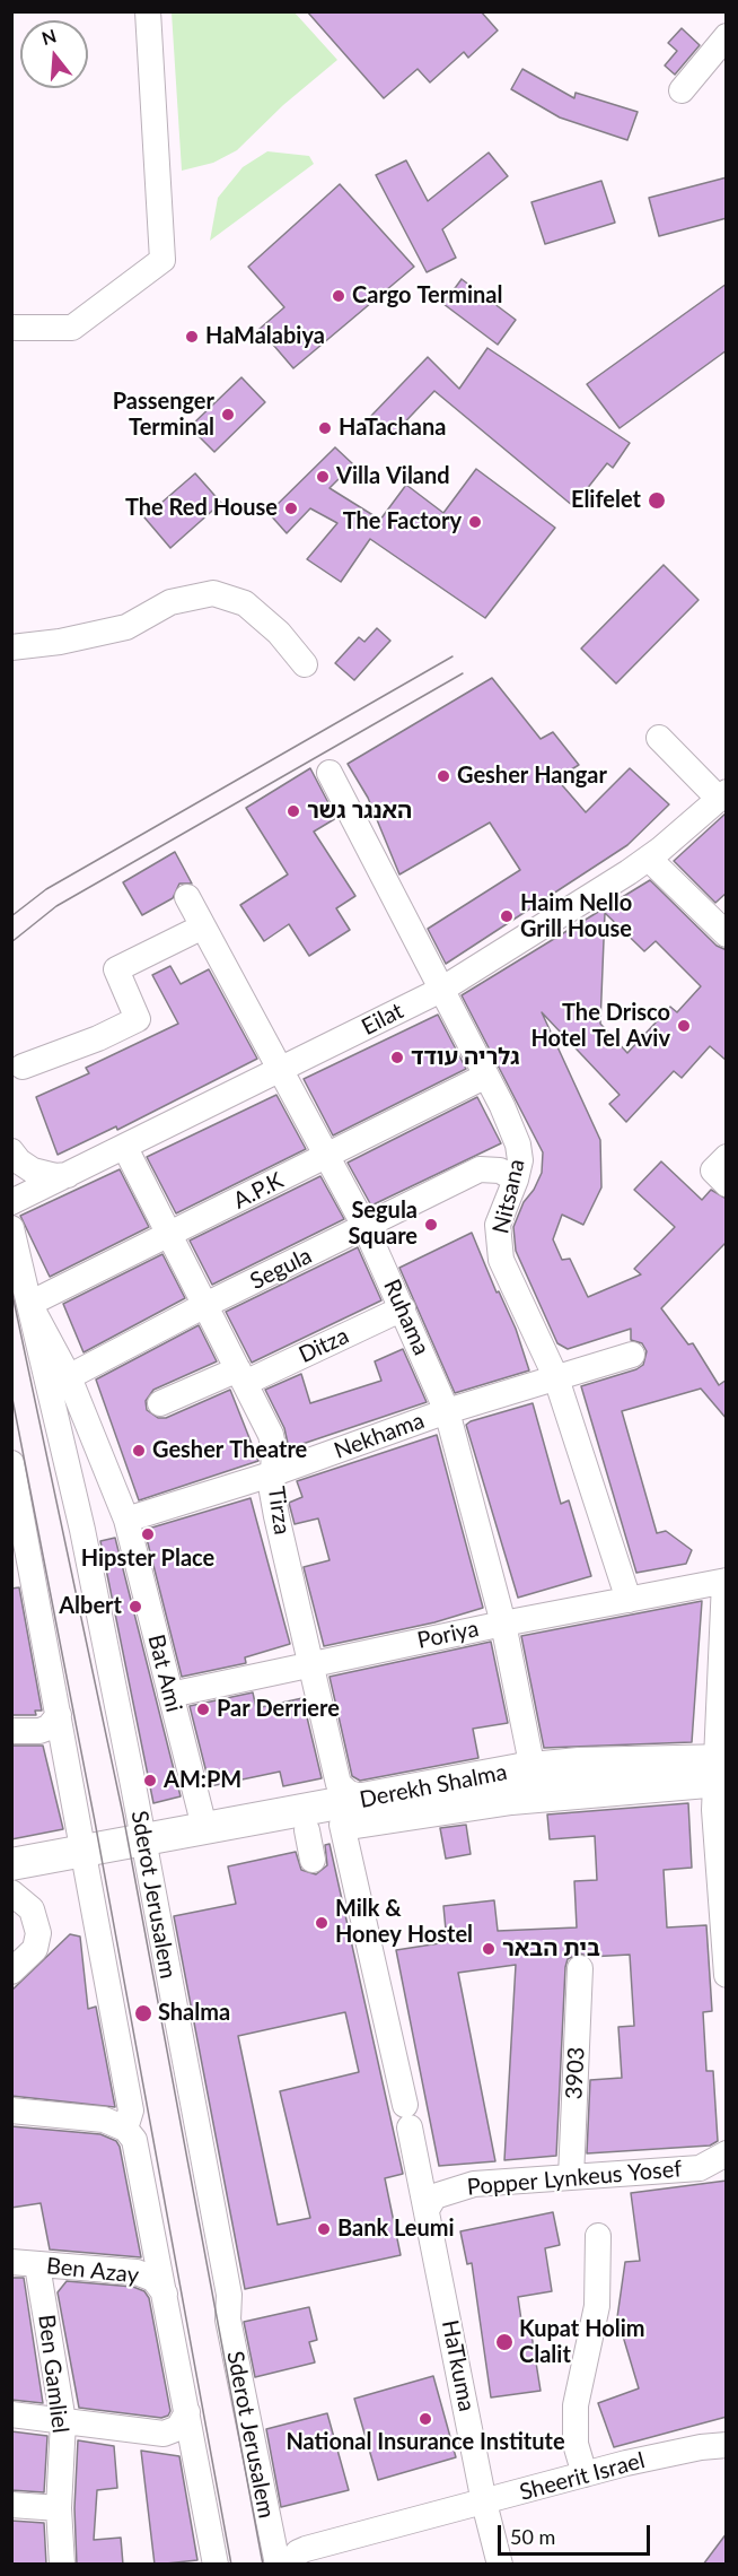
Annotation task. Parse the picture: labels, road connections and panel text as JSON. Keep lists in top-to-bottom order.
{
  "streets": {
    "main road": ["Derekh Shalma"],
    "street": [
      "Eilat",
      "A.P.K",
      "Nitsana",
      "Segula",
      "Ruhama",
      "Ditza",
      "Nekhama",
      "Tirza",
      "Poriya",
      "Bat Ami",
      "Sderot Jerusalem",
      "3903",
      "Popper Lynkeus Yosef",
      "Ben Azay",
      "HaTkuma",
      "Ben Gamliel",
      "Sheerit Israel"
    ]
  },
  "crossings": [
    ["Eilat", "Nitsana"],
    ["Eilat", "Ruhama"],
    ["Eilat", "Tirza"],
    ["A.P.K", "Nitsana"],
    ["A.P.K", "Ruhama"],
    ["A.P.K", "Tirza"],
    ["A.P.K", "Sderot Jerusalem"],
    ["Nitsana", "Segula"],
    ["Nitsana", "Nekhama"],
    ["Nitsana", "Poriya"],
    ["Segula", "Ruhama"],
    ["Segula", "Tirza"],
    ["Segula", "Bat Ami"],
    ["Segula", "Sderot Jerusalem"],
    ["Ruhama", "Ditza"],
    ["Ruhama", "Nekhama"],
    ["Ruhama", "Poriya"],
    ["Ruhama", "Derekh Shalma"],
    ["Ditza", "Tirza"],
    ["Nekhama", "Tirza"],
    ["Nekhama", "Bat Ami"],
    ["Tirza", "Poriya"],
    ["Tirza", "Derekh Shalma"],
    ["Poriya", "Bat Ami"],
    ["Bat Ami", "Derekh Shalma"],
    ["Bat Ami", "Sderot Jerusalem"],
    ["Derekh Shalma", "Sderot Jerusalem"],
    ["Derekh Shalma", "HaTkuma"],
    ["3903", "Popper Lynkeus Yosef"],
    ["Popper Lynkeus Yosef", "HaTkuma"],
    ["Ben Azay", "Ben Gamliel"],
    ["HaTkuma", "Sheerit Israel"]
  ],
  "places": [
    "Cargo Terminal",
    "HaMalabiya",
    "Passenger Terminal",
    "HaTachana",
    "Villa Viland",
    "Elifelet",
    "The Red House",
    "The Factory",
    "Gesher Hangar",
    "האנגר גשר",
    "Haim Nello Grill House",
    "The Drisco Hotel Tel Aviv",
    "גלריה עודד",
    "Segula Square",
    "Gesher Theatre",
    "Hipster Place",
    "Albert",
    "Par Derriere",
    "AM:PM",
    "Milk & Honey Hostel",
    "בית הבאר",
    "Shalma",
    "Bank Leumi",
    "Kupat Holim Clalit",
    "National Insurance Institute"
  ],
  "scale_bar": "50 m",
  "north": "top"
}
